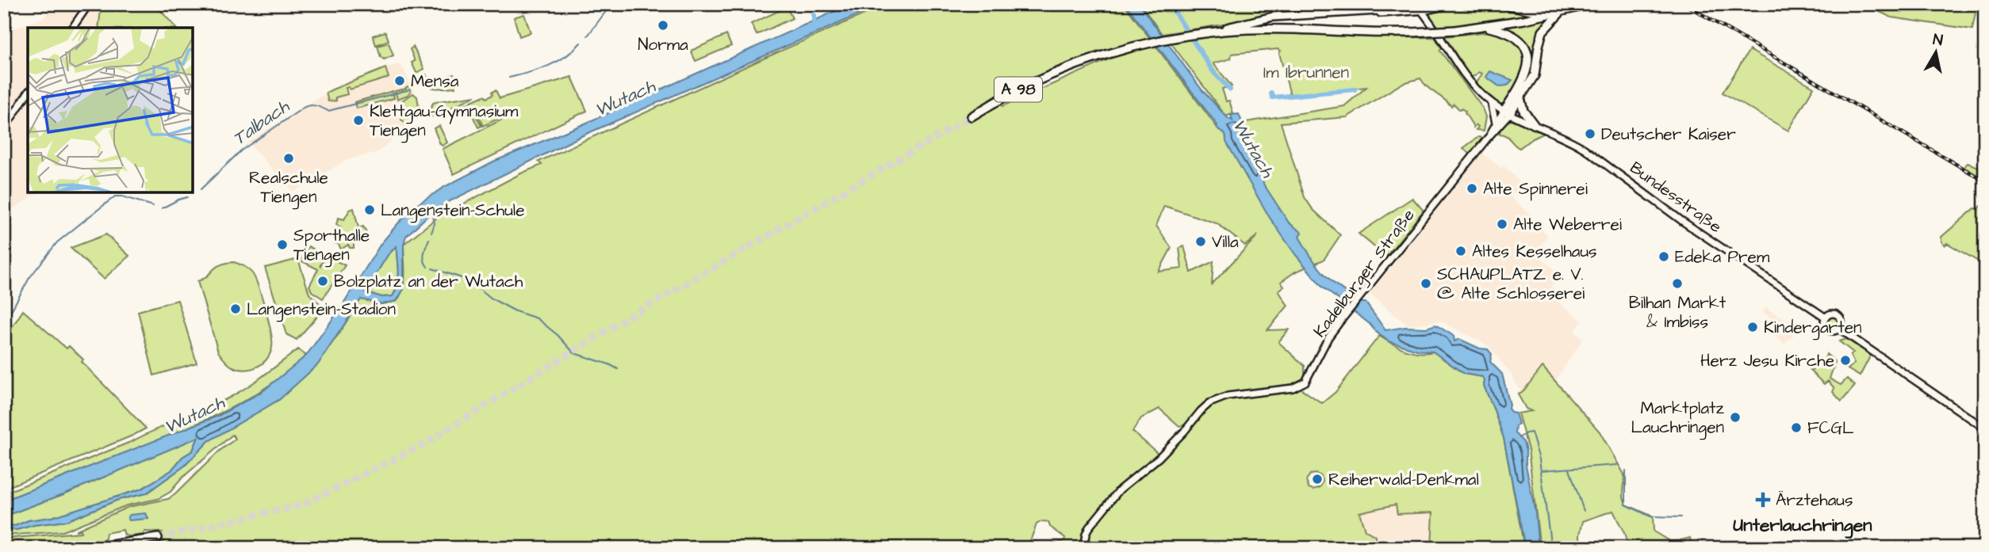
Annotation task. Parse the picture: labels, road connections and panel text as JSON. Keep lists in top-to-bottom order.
{
  "streets": {
    "highway": ["A 98"],
    "main road": ["Bundesstraße", "Kadelburger Straße"]
  },
  "crossings": [
    ["Bundesstraße", "Kadelburger Straße"]
  ],
  "districts": ["Unterlauchringen"],
  "water": ["Wutach", "Talbach"],
  "parks": ["Im Ibrunnen"],
  "places": {
    "other": [
      "Norma",
      "Mensa",
      "Klettgau-Gymnasium Tiengen",
      "Deutscher Kaiser",
      "Realschule Tiengen",
      "Alte Spinnerei",
      "Langenstein-Schule",
      "Alte Weberrei",
      "Villa",
      "Sporthalle Tiengen",
      "Altes Kesselhaus",
      "Edeka Prem",
      "Bolzplatz an der Wutach",
      "SCHAUPLATZ e. V. @ Alte Schlosserei",
      "Bilhan Markt & Imbiss",
      "Langenstein-Stadion",
      "Kindergarten",
      "Herz Jesu Kirche",
      "Marktplatz Lauchringen",
      "FCGL",
      "Reiherwald-Denkmal"
    ],
    "health": ["Ärztehaus"]
  },
  "north": "top"
}
